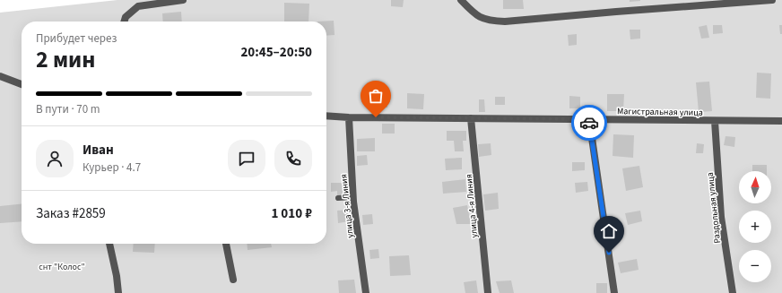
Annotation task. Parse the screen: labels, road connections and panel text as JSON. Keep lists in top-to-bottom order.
{
  "streets": {
    "street": [
      "Магистральная улица",
      "улица 3-я Линия",
      "улица 4-я Линия",
      "Раздольная улица"
    ]
  },
  "crossings": [
    ["Магистральная улица", "улица 3-я Линия"],
    ["Магистральная улица", "улица 4-я Линия"],
    ["Магистральная улица", "Раздольная улица"]
  ],
  "parks": ["снт \"Колос\""],
  "north": "top",
  "page": {
    "heading": ["2 мин", "Прибудет через", "20:45–20:50"],
    "panel": [
      "Иван",
      "Курьер · 4.7",
      "Заказ #2859",
      "1 010 ₽"
    ],
    "bar": "В пути · 70 m",
    "map_buttons": ["+", "−"]
  }
}
